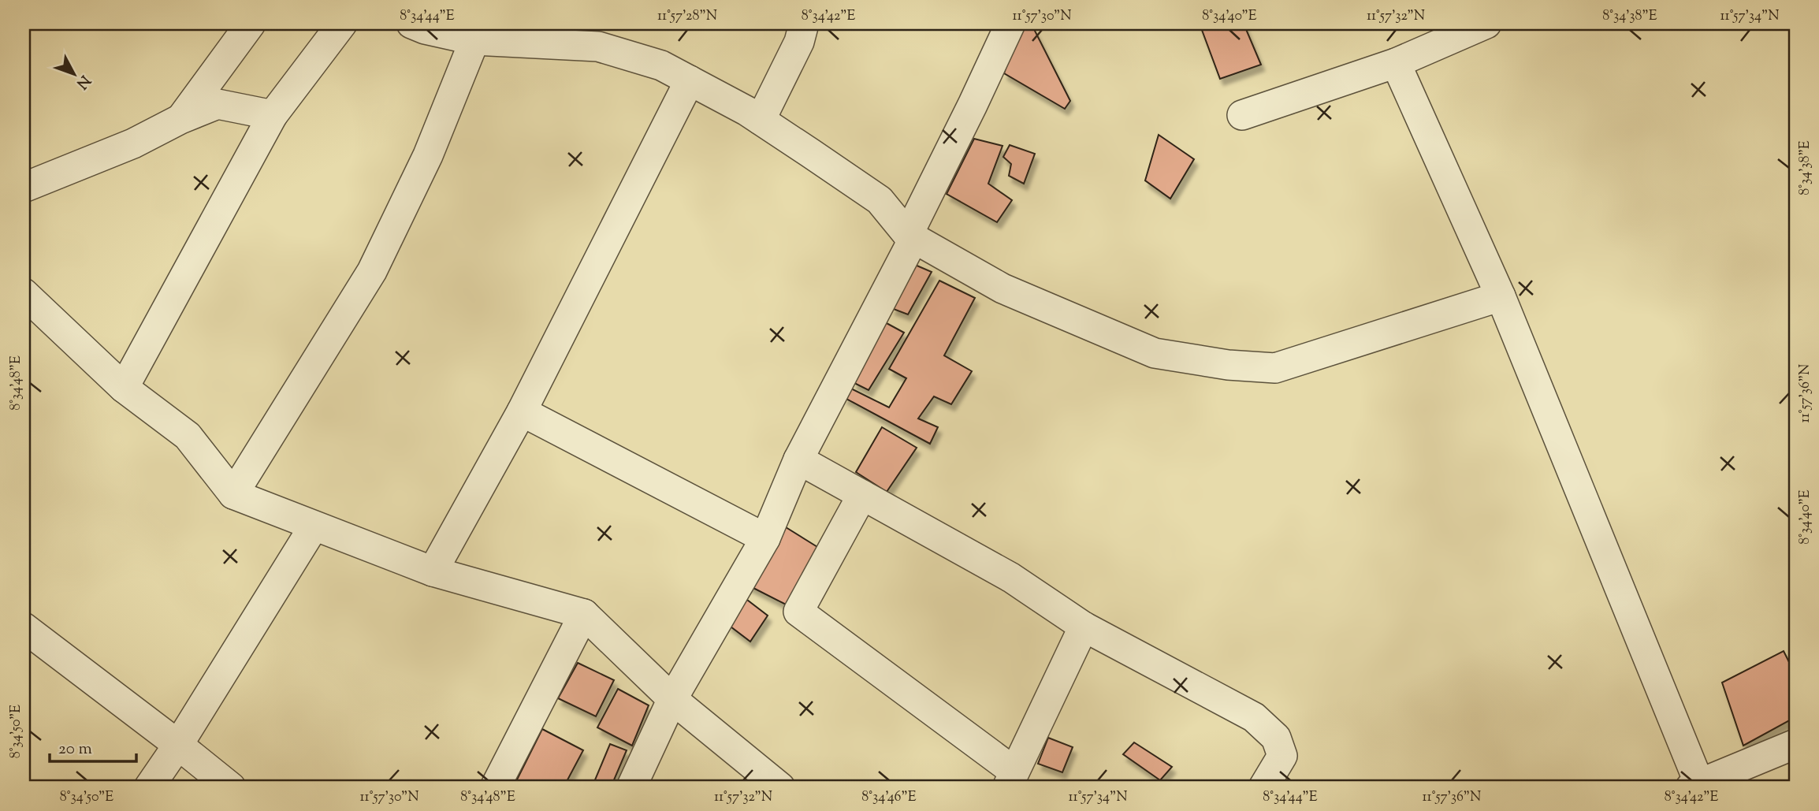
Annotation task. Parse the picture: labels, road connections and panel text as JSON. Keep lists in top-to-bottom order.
{
  "scale_bar": "20 m",
  "north": "bottom right",
  "coordinates": [
    "8°34'44\"E",
    "11°57'28\"N",
    "8°34'42\"E",
    "11°57'30\"N",
    "8°34'40\"E",
    "11°57'32\"N",
    "8°34'38\"E",
    "11°57'34\"N",
    "8°34'48\"E",
    "11°57'36\"N",
    "8°34'50\"E",
    "8°34'46\"E"
  ]
}
